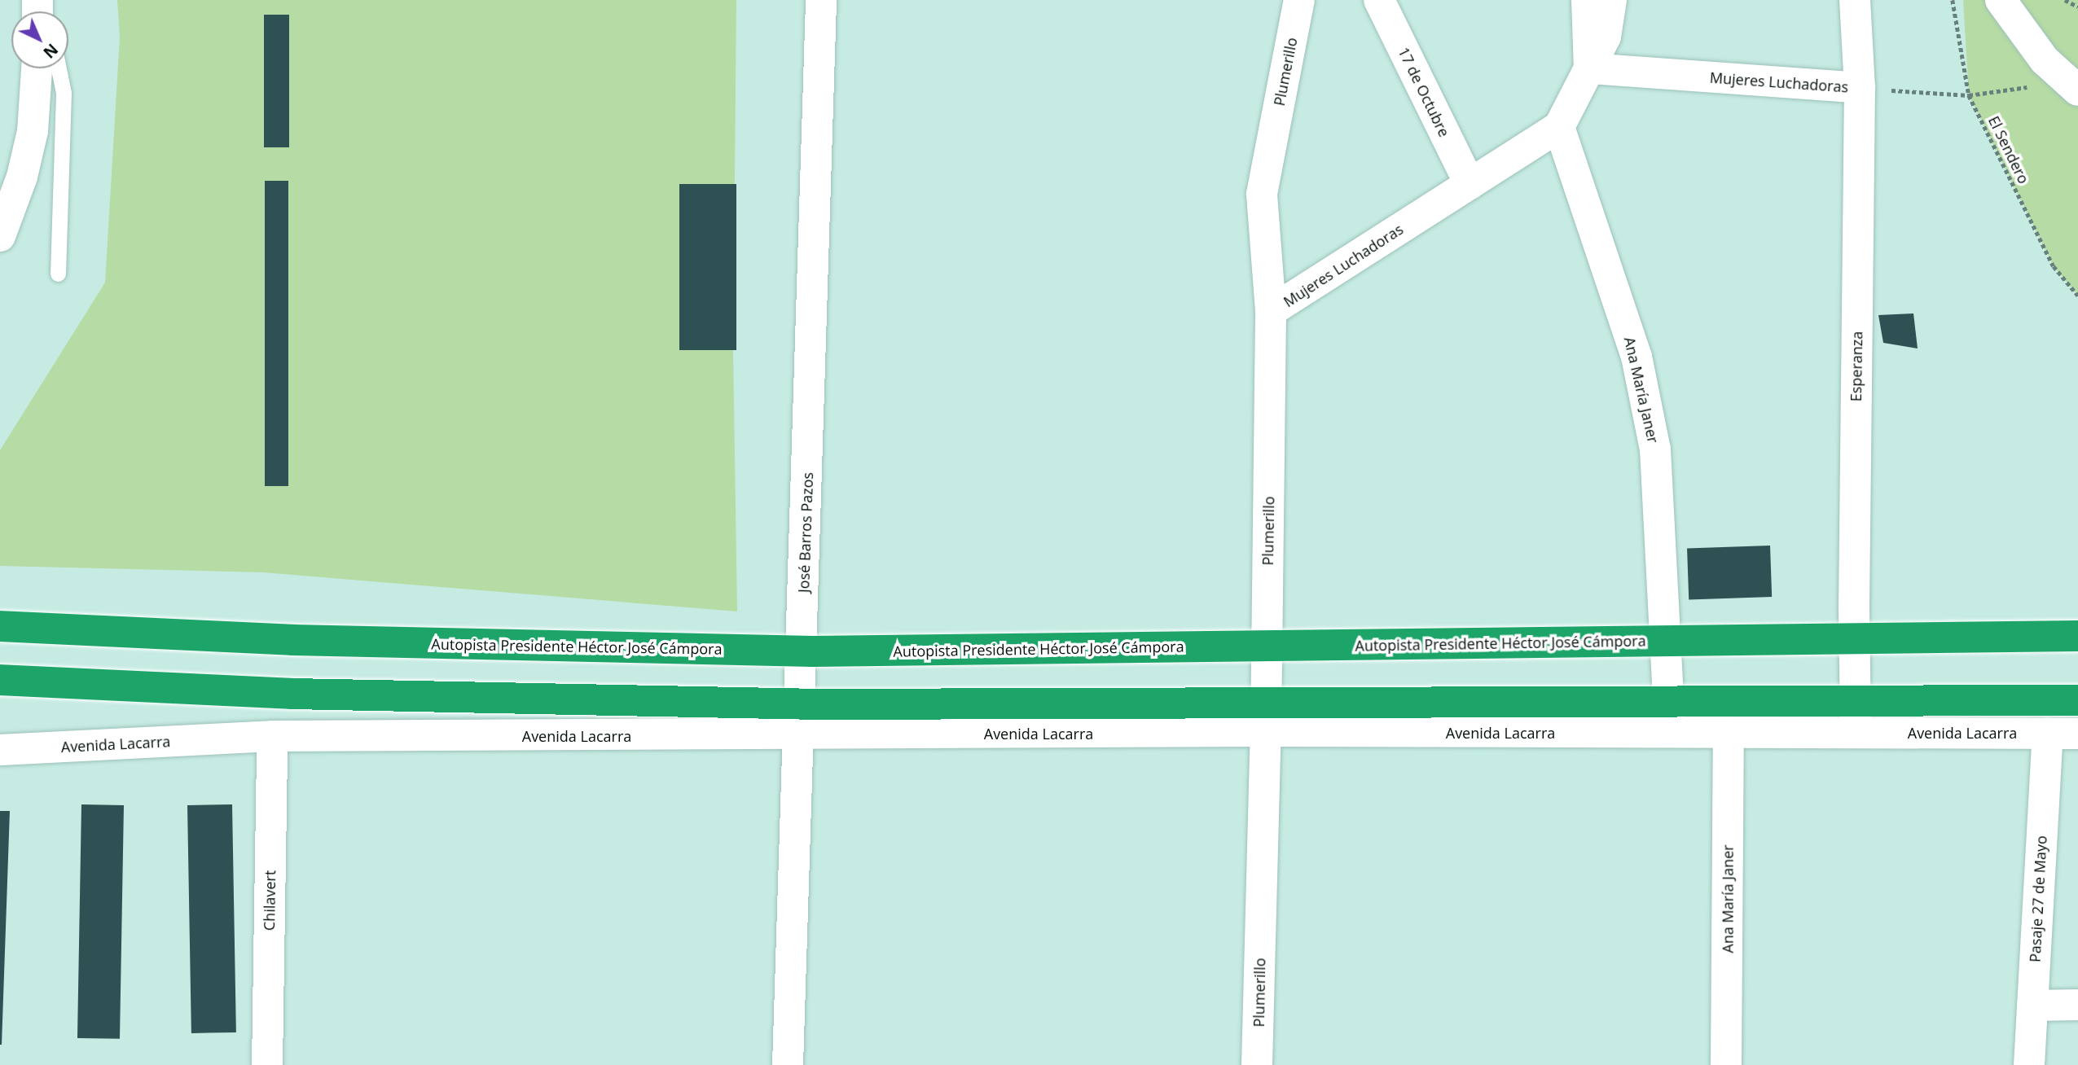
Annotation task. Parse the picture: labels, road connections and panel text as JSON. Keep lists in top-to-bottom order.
{
  "streets": {
    "highway": ["Autopista Presidente Héctor José Cámpora"],
    "street": [
      "Plumerillo",
      "Mujeres Luchadoras",
      "17 de Octubre",
      "Esperanza",
      "Ana María Janer",
      "José Barros Pazos",
      "Avenida Lacarra",
      "Pasaje 27 de Mayo",
      "Chilavert"
    ],
    "path": ["El Sendero"]
  },
  "crossings": [
    ["Plumerillo", "Mujeres Luchadoras"],
    ["Plumerillo", "Avenida Lacarra"],
    ["Mujeres Luchadoras", "17 de Octubre"],
    ["Mujeres Luchadoras", "El Sendero"],
    ["Mujeres Luchadoras", "Esperanza"],
    ["Mujeres Luchadoras", "Ana María Janer"],
    ["Esperanza", "Avenida Lacarra"],
    ["Ana María Janer", "Avenida Lacarra"],
    ["José Barros Pazos", "Avenida Lacarra"],
    ["Avenida Lacarra", "Pasaje 27 de Mayo"],
    ["Avenida Lacarra", "Chilavert"]
  ],
  "north": "bottom right"
}
